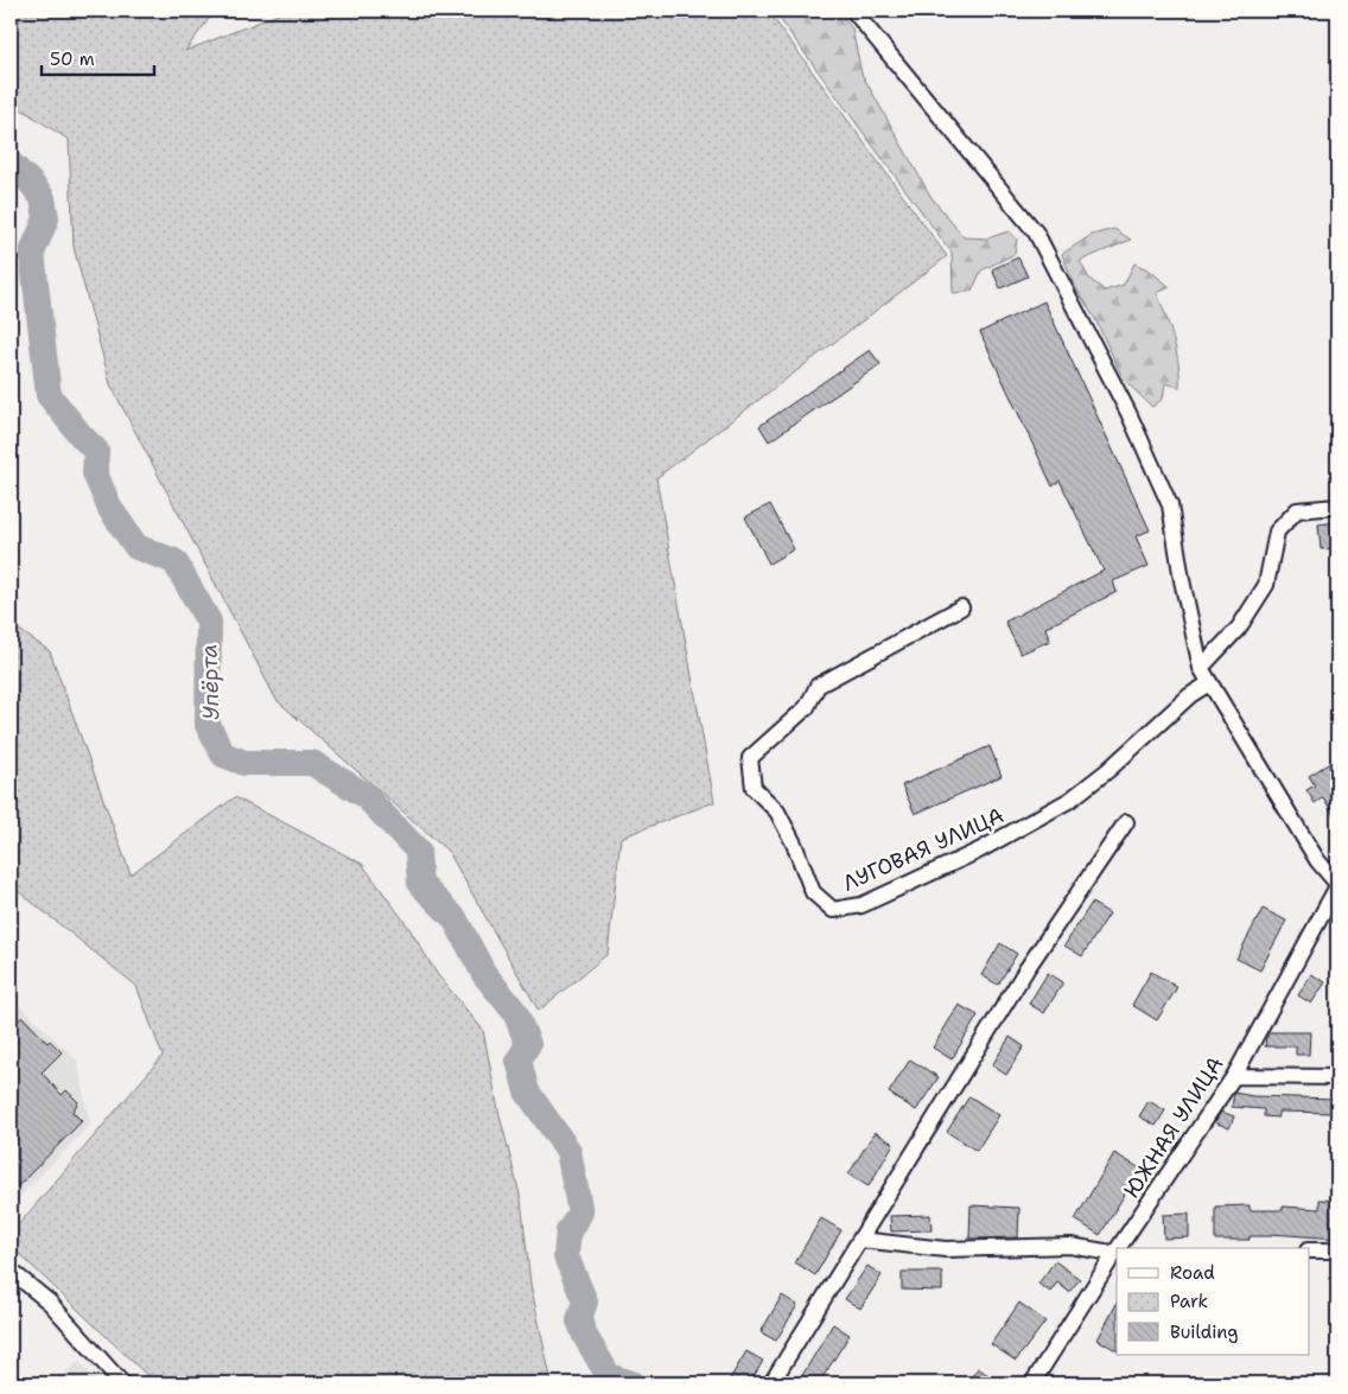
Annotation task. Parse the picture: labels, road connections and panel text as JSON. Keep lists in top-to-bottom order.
{
  "streets": {
    "street": ["ЛУГОВАЯ УЛИЦА", "ЮЖНАЯ УЛИЦА"]
  },
  "water": ["Упёрта"],
  "legend": ["Road", "Park", "Building"],
  "scale_bar": "50 m"
}
